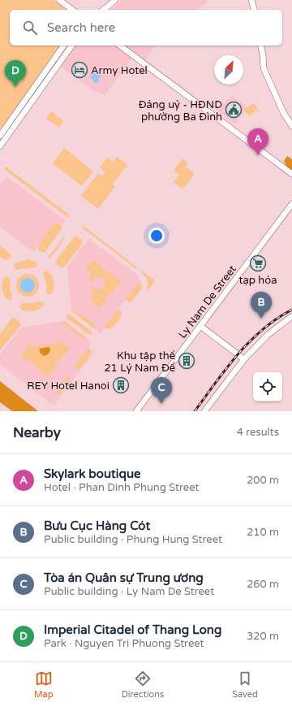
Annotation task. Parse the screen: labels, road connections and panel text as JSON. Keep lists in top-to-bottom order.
{
  "streets": {
    "street": ["Ly Nam De Street"]
  },
  "places": {
    "hotel": ["Army Hotel"],
    "public building": ["Đảng uỷ - HĐND phường Ba Đình"],
    "supermarket": ["tạp hóa"],
    "building": ["Khu tập thể 21 Lý Nam Đế", "REY Hotel Hanoi"]
  },
  "north": "top right",
  "page": {
    "search": "Search here",
    "pins": [
      "D",
      "A",
      "B",
      "C"
    ],
    "heading": ["Nearby", "4 results"],
    "list": [
      {
        "mark": "A",
        "name": "Skylark boutique",
        "note": "Hotel · Phan Dinh Phung Street",
        "value": "200 m"
      },
      {
        "mark": "B",
        "name": "Bưu Cục Hàng Cót",
        "note": "Public building · Phung Hung Street",
        "value": "210 m"
      },
      {
        "mark": "C",
        "name": "Tòa án Quân sự Trung ương",
        "note": "Public building · Ly Nam De Street",
        "value": "260 m"
      },
      {
        "mark": "D",
        "name": "Imperial Citadel of Thang Long",
        "note": "Park · Nguyen Tri Phuong Street",
        "value": "320 m"
      }
    ],
    "nav": ["Map", "Directions", "Saved"]
  }
}
